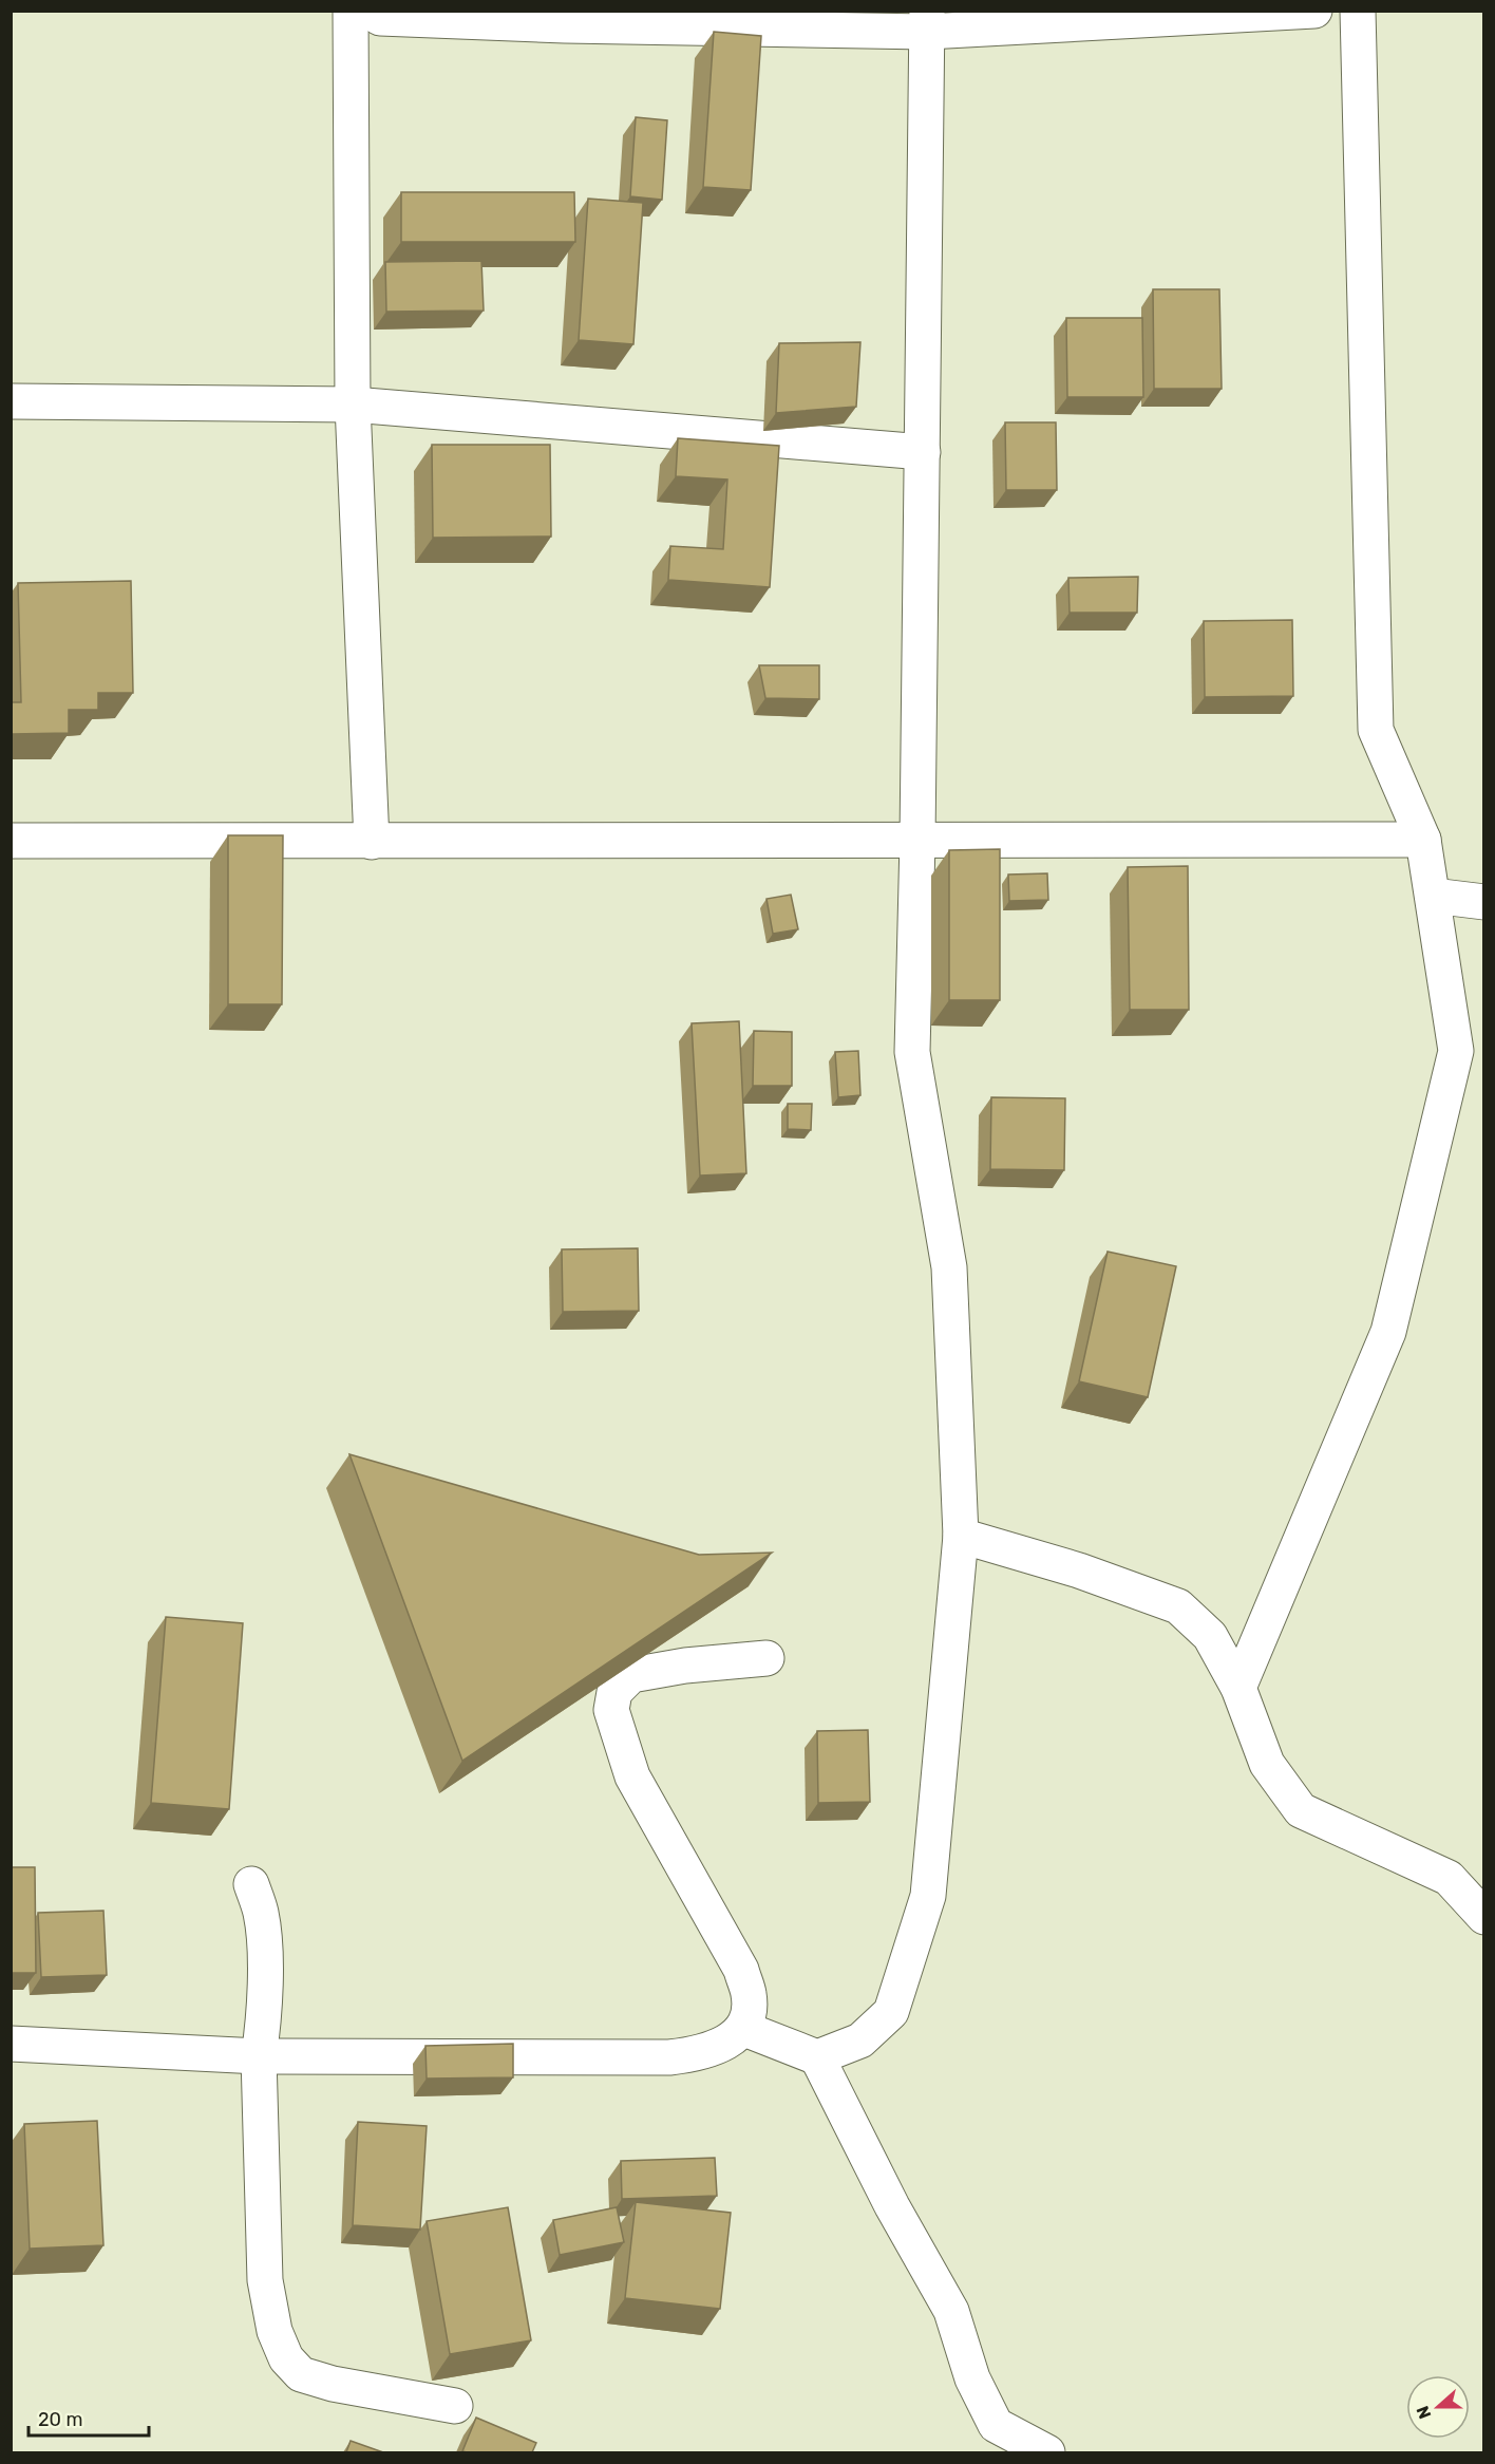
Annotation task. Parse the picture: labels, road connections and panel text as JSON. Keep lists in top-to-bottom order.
{
  "scale_bar": "20 m",
  "north": "left"
}
